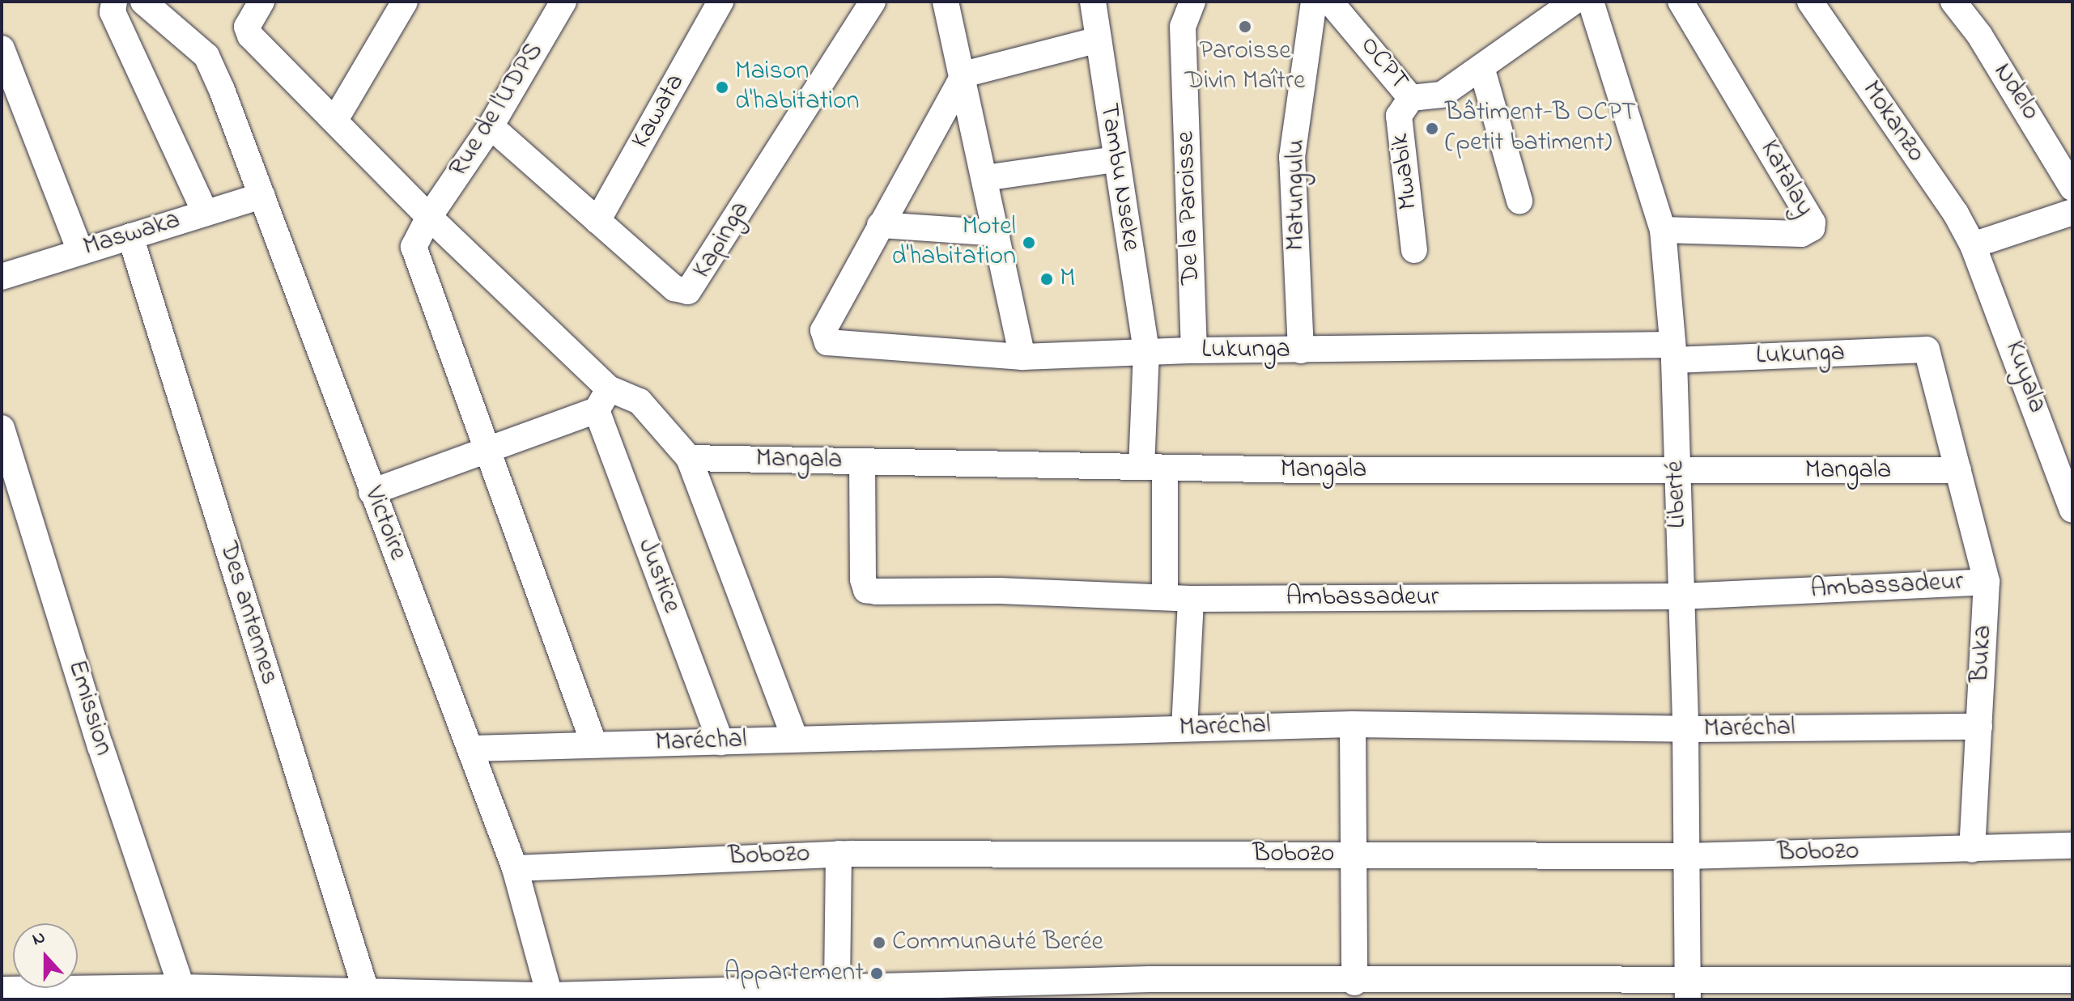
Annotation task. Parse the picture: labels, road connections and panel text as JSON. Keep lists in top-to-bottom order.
{
  "streets": {
    "street": [
      "OCPT",
      "Ndelo",
      "Rue de l'UDPS",
      "Kawata",
      "Mokanzo",
      "Mwabik",
      "Tambu Nseke",
      "Katalay",
      "Matungulu",
      "De la Paroisse",
      "Maswaka",
      "Kapinga",
      "Lukunga",
      "Kuyala",
      "Mangala",
      "Liberté",
      "Victoire",
      "Justice",
      "Ambassadeur",
      "Des antennes",
      "Buka",
      "Emission",
      "Maréchal",
      "Bobozo"
    ]
  },
  "crossings": [
    ["OCPT", "Mwabik"],
    ["Rue de l'UDPS", "Kapinga"],
    ["Rue de l'UDPS", "Maréchal"],
    ["Kawata", "Kapinga"],
    ["Mokanzo", "Kuyala"],
    ["Tambu Nseke", "Lukunga"],
    ["Tambu Nseke", "Mangala"],
    ["Tambu Nseke", "Ambassadeur"],
    ["Katalay", "Liberté"],
    ["Matungulu", "Lukunga"],
    ["De la Paroisse", "Lukunga"],
    ["Maswaka", "Victoire"],
    ["Maswaka", "Des antennes"],
    ["Lukunga", "Liberté"],
    ["Lukunga", "Buka"],
    ["Mangala", "Liberté"],
    ["Mangala", "Ambassadeur"],
    ["Mangala", "Buka"],
    ["Liberté", "Ambassadeur"],
    ["Liberté", "Maréchal"],
    ["Liberté", "Bobozo"],
    ["Victoire", "Maréchal"],
    ["Victoire", "Bobozo"],
    ["Justice", "Maréchal"],
    ["Ambassadeur", "Buka"],
    ["Buka", "Maréchal"],
    ["Buka", "Bobozo"]
  ],
  "places": [
    "Paroisse Divin Maître",
    "Maison d'habitation",
    "Bâtiment-B OCPT (petit batiment)",
    "Motel d'habitation",
    "M",
    "Communauté Berée",
    "Appartement"
  ],
  "north": "top"
}
